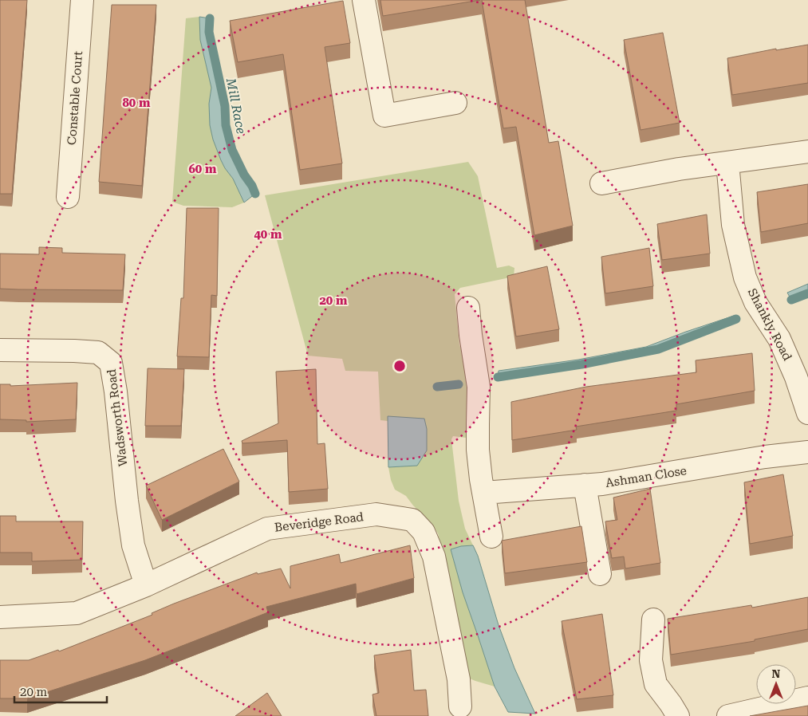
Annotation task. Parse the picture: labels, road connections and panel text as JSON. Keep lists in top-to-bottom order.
{
  "streets": {
    "street": [
      "Constable Court",
      "Shankly Road",
      "Wadsworth Road",
      "Ashman Close",
      "Beveridge Road"
    ]
  },
  "crossings": [
    ["Wadsworth Road", "Beveridge Road"]
  ],
  "water": ["Mill Race"],
  "scale_bar": "20 m",
  "north": "top",
  "rings": [
    "80 m",
    "60 m",
    "40 m",
    "20 m"
  ]
}
